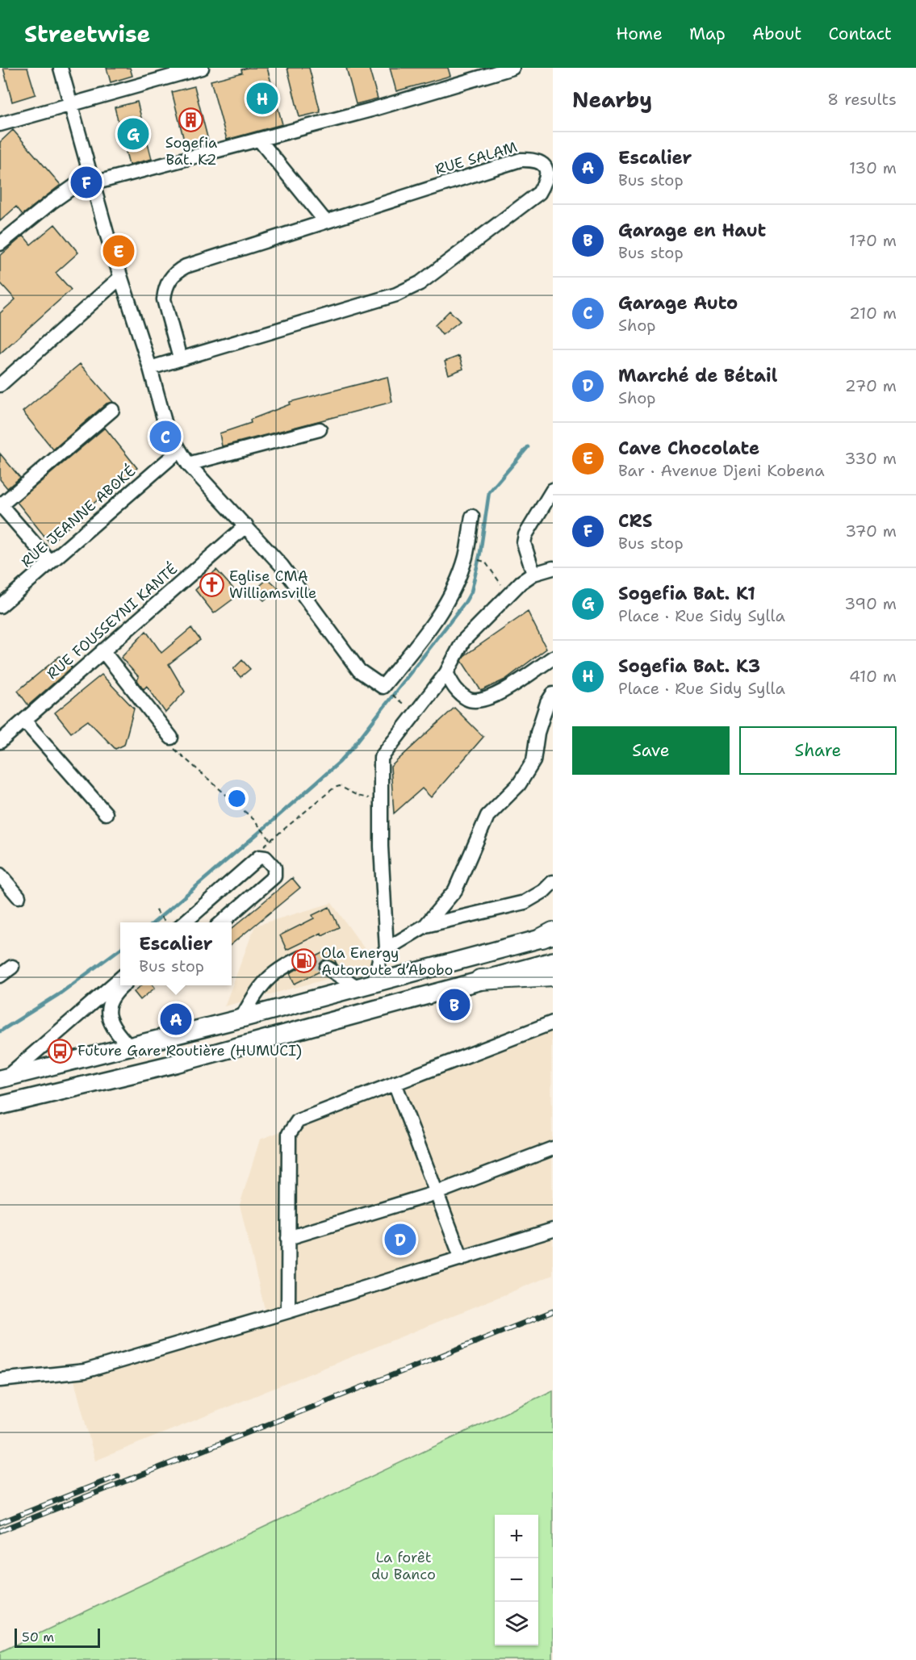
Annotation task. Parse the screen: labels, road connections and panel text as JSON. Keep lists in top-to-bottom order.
{
  "streets": {
    "street": ["RUE SALAM", "RUE JEANNE ABOKÉ", "RUE FOUSSEYNI KANTÉ"]
  },
  "parks": ["La forêt du Banco"],
  "places": {
    "building": ["Sogefia Bat. K2"],
    "church": ["Eglise CMA Williamsville"],
    "fuel station": ["Ola Energy Autoroute d’Abobo"],
    "bus stop": ["Future Gare Routière (HUMUCI)"]
  },
  "scale_bar": "50 m",
  "page": {
    "header": "Streetwise",
    "nav": [
      "Home",
      "Map",
      "About",
      "Contact"
    ],
    "heading": ["Nearby", "8 results"],
    "pins": [
      "H",
      "G",
      "F",
      "E",
      "C",
      "B",
      "A",
      "D"
    ],
    "list": [
      {
        "mark": "A",
        "name": "Escalier",
        "note": "Bus stop",
        "value": "130 m"
      },
      {
        "mark": "B",
        "name": "Garage en Haut",
        "note": "Bus stop",
        "value": "170 m"
      },
      {
        "mark": "C",
        "name": "Garage Auto",
        "note": "Shop",
        "value": "210 m"
      },
      {
        "mark": "D",
        "name": "Marché de Bétail",
        "note": "Shop",
        "value": "270 m"
      },
      {
        "mark": "E",
        "name": "Cave Chocolate",
        "note": "Bar · Avenue Djeni Kobena",
        "value": "330 m"
      },
      {
        "mark": "F",
        "name": "CRS",
        "note": "Bus stop",
        "value": "370 m"
      },
      {
        "mark": "G",
        "name": "Sogefia Bat. K1",
        "note": "Place · Rue Sidy Sylla",
        "value": "390 m"
      },
      {
        "mark": "H",
        "name": "Sogefia Bat. K3",
        "note": "Place · Rue Sidy Sylla",
        "value": "410 m"
      }
    ],
    "buttons": ["Save", "Share"],
    "popup": ["Escalier", "Bus stop"],
    "map_buttons": ["+", "−"],
    "scale": "50 m"
  }
}
